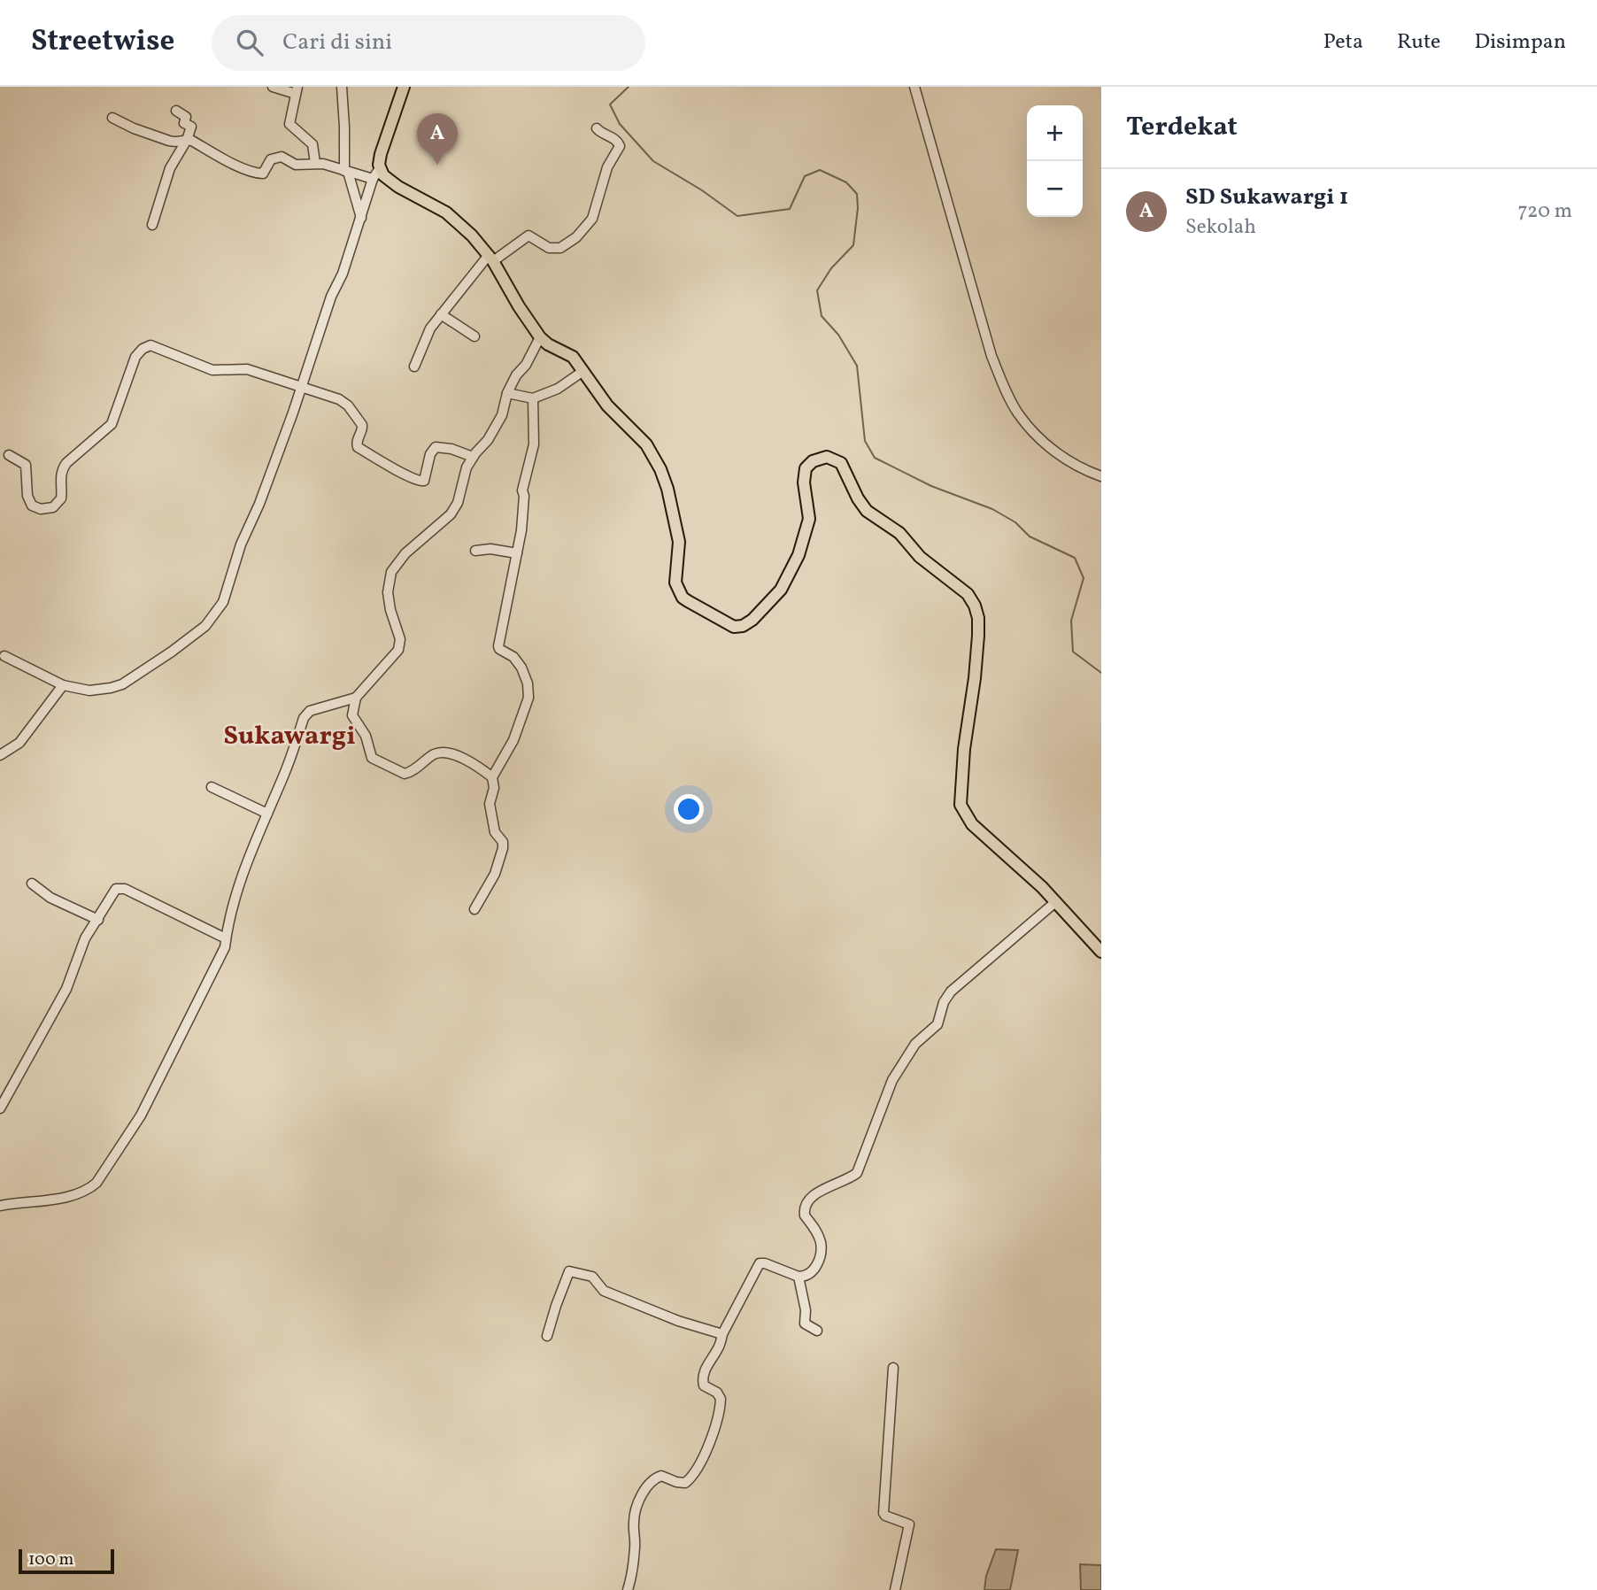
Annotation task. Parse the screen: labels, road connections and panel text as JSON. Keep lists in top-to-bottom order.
{
  "districts": ["Sukawargi"],
  "scale_bar": "100 m",
  "page": {
    "header": "Streetwise",
    "search": "Cari di sini",
    "nav": ["Peta", "Rute", "Disimpan"],
    "heading": "Terdekat",
    "map_buttons": ["+", "−"],
    "pins": "A",
    "list": [
      {
        "mark": "A",
        "name": "SD Sukawargi 1",
        "note": "Sekolah",
        "value": "720 m"
      }
    ],
    "scale": "100 m"
  }
}
